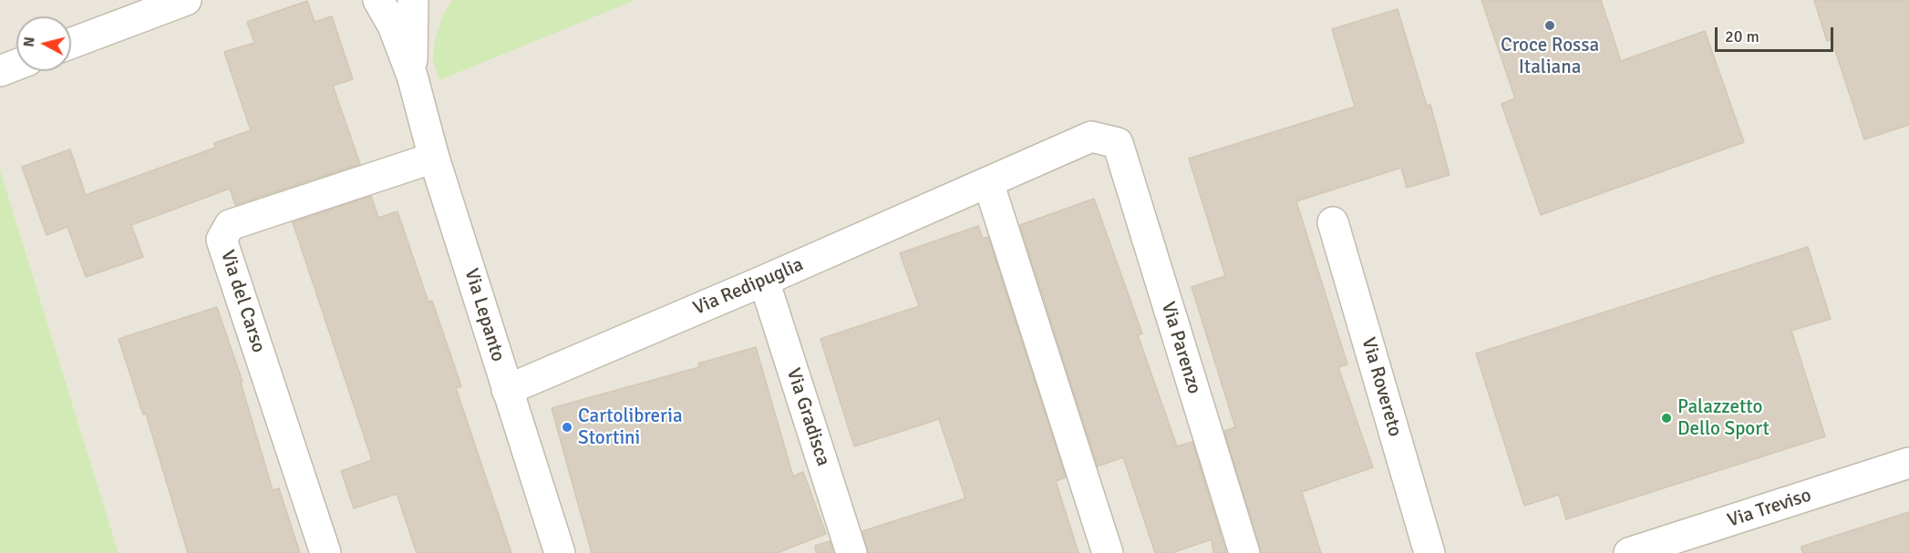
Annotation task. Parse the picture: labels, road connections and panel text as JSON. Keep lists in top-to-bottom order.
{
  "streets": {
    "street": [
      "Via Redipuglia",
      "Via del Carso",
      "Via Lepanto",
      "Via Parenzo",
      "Via Rovereto",
      "Via Gradisca",
      "Via Treviso"
    ]
  },
  "crossings": [
    ["Via Redipuglia", "Via Lepanto"],
    ["Via Redipuglia", "Via Parenzo"],
    ["Via Redipuglia", "Via Gradisca"],
    ["Via del Carso", "Via Lepanto"]
  ],
  "places": ["Croce Rossa Italiana", "Palazzetto Dello Sport", "Cartolibreria Stortini"],
  "scale_bar": "20 m",
  "north": "left"
}
